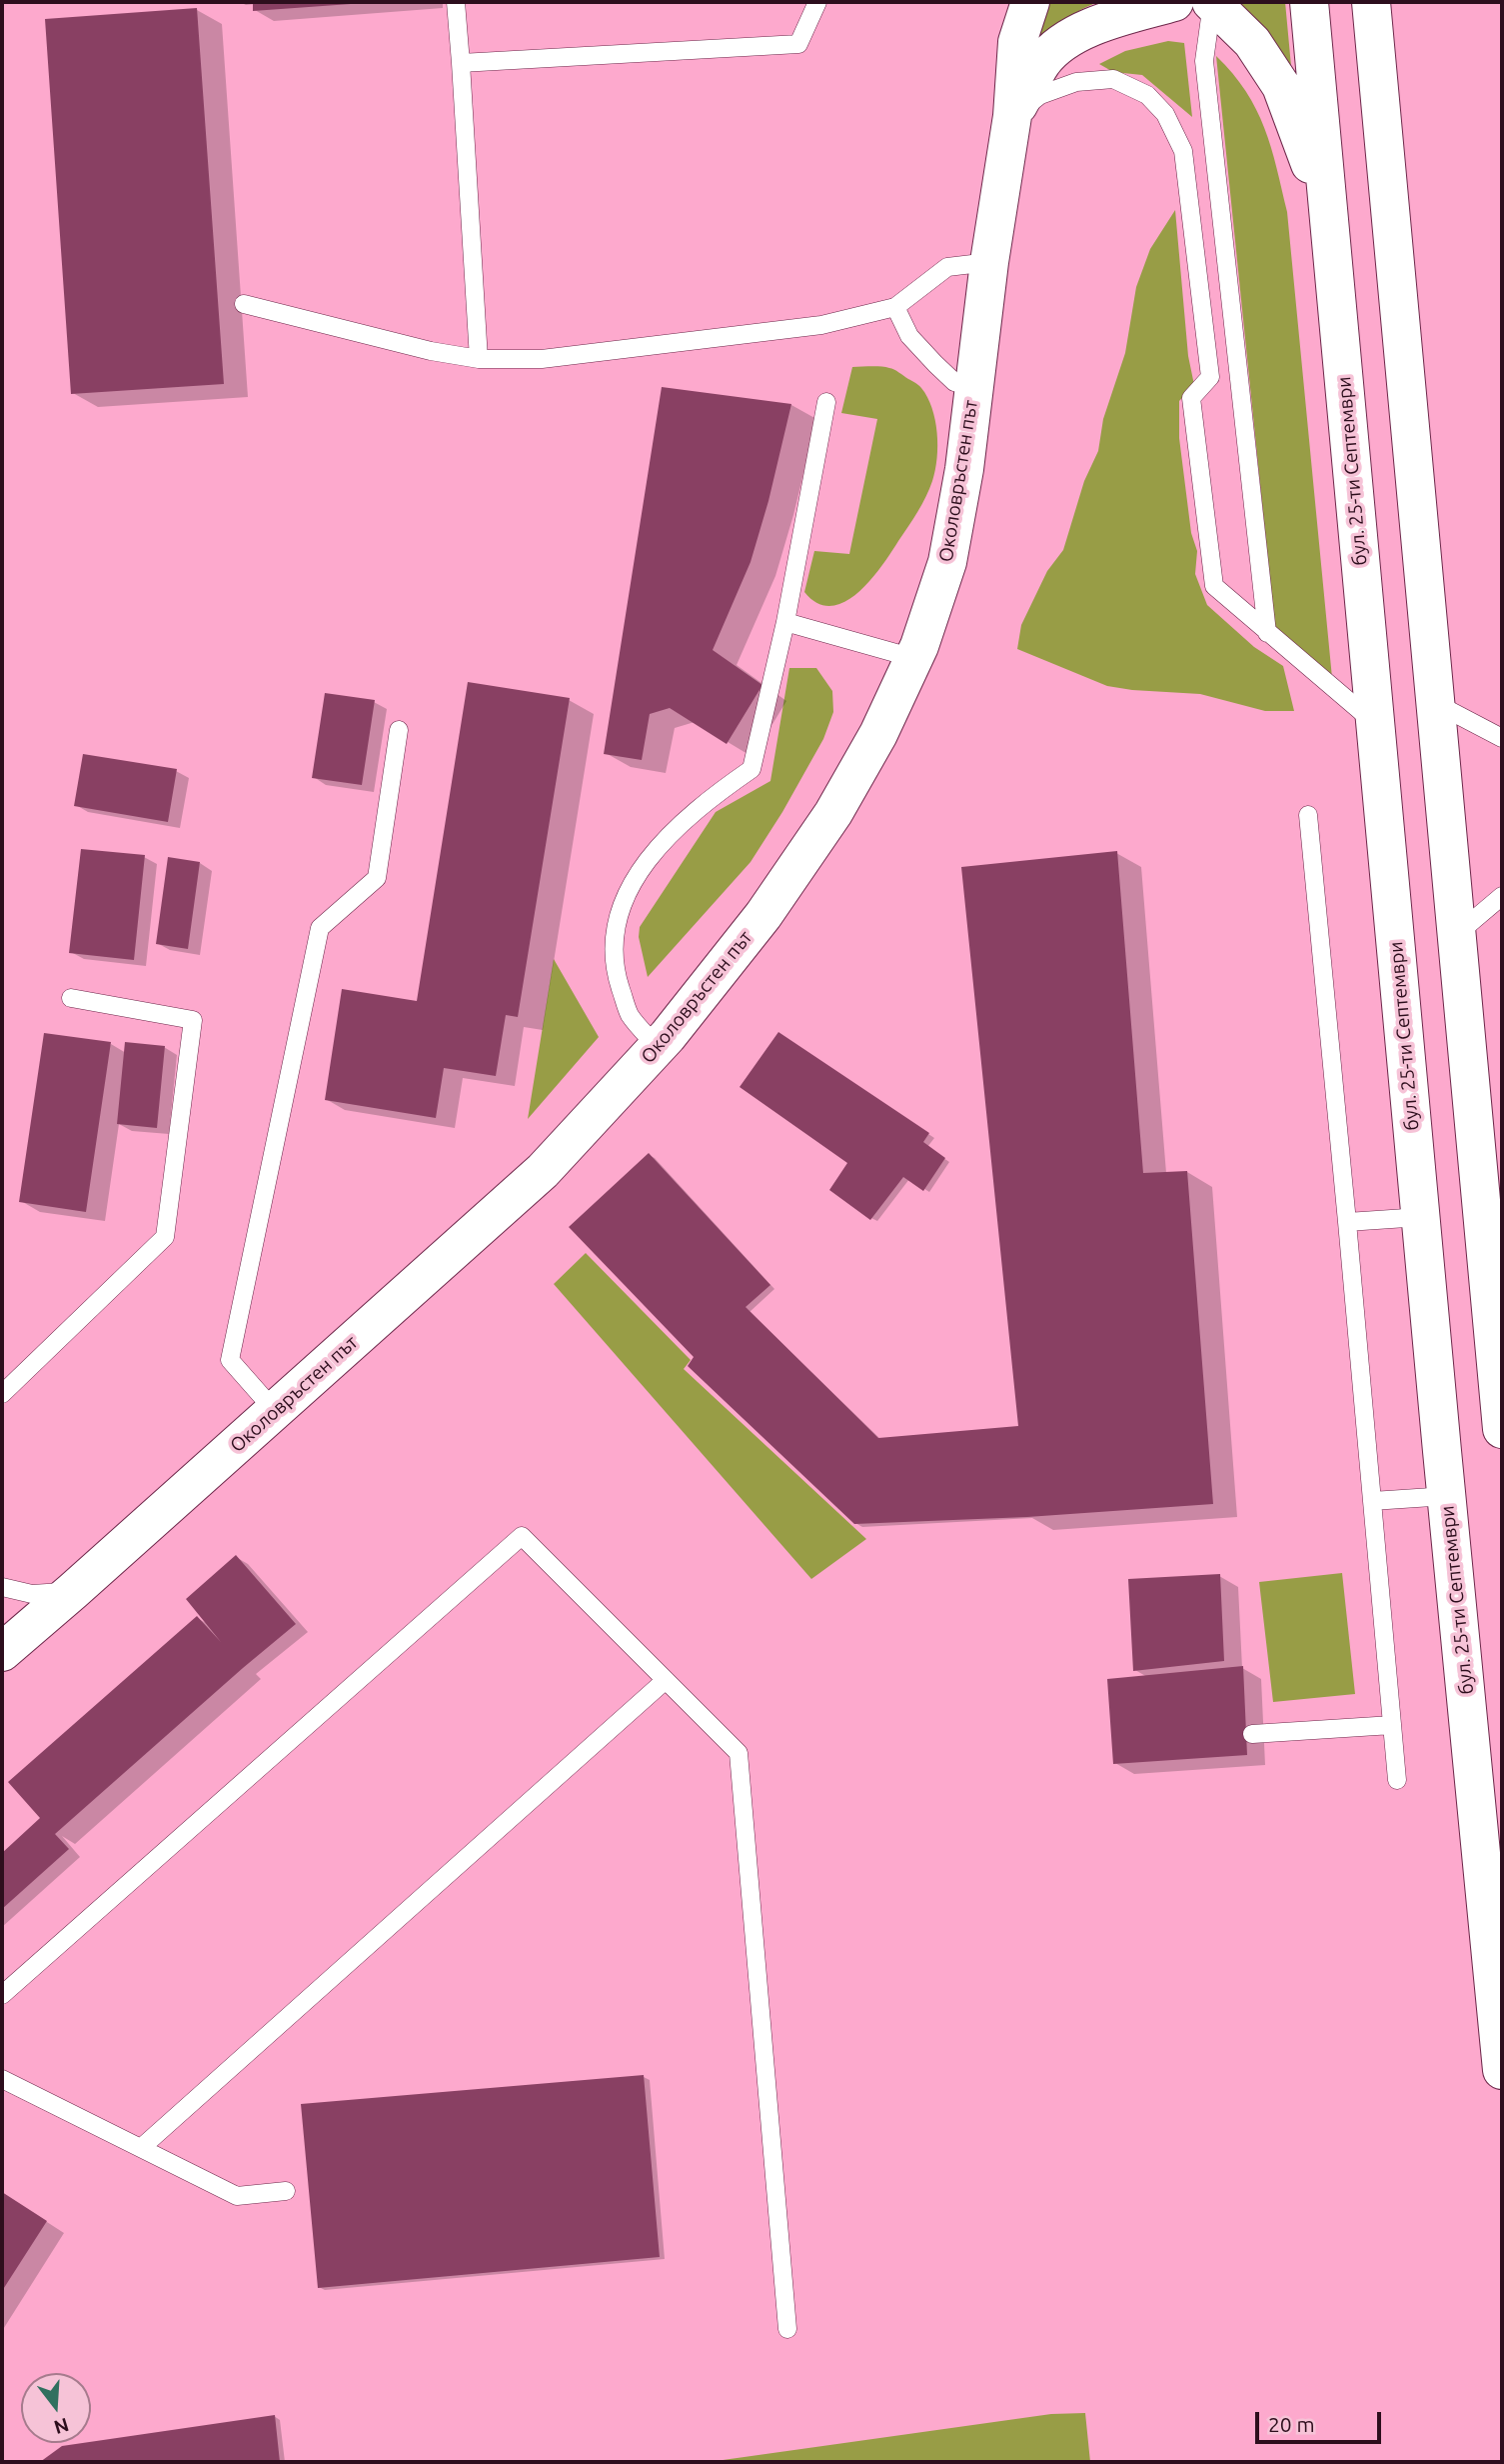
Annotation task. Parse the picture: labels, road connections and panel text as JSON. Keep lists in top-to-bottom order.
{
  "streets": {
    "main road": ["бул. 25-ти Септември", "Околовръстен път"]
  },
  "scale_bar": "20 m",
  "north": "bottom"
}
